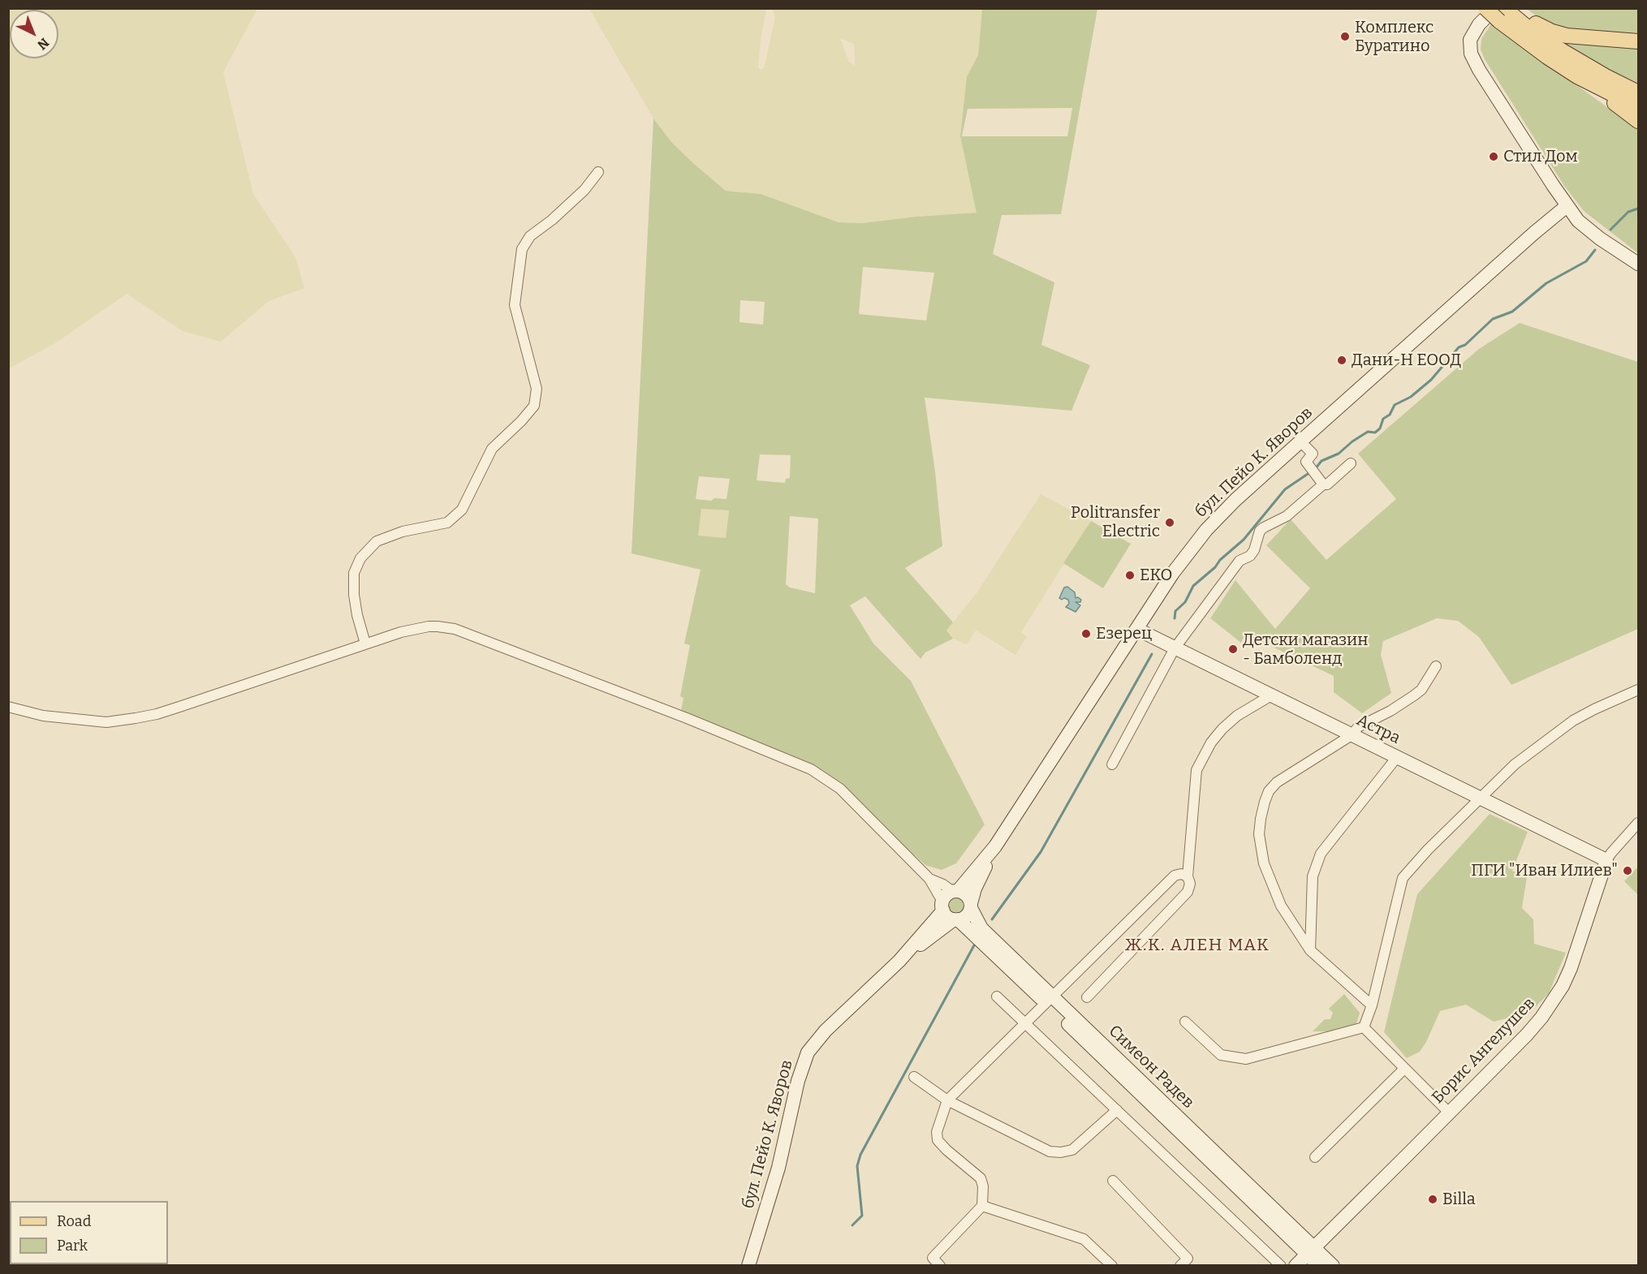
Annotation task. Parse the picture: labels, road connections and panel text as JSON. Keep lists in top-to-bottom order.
{
  "streets": {
    "street": [
      "бул. Пейо К. Яворов",
      "Астра",
      "Борис Ангелушев",
      "Симеон Радев"
    ]
  },
  "crossings": [
    ["бул. Пейо К. Яворов", "Астра"],
    ["бул. Пейо К. Яворов", "Симеон Радев"],
    ["Астра", "Борис Ангелушев"],
    ["Борис Ангелушев", "Симеон Радев"]
  ],
  "districts": ["Ж.К. АЛЕН МАК"],
  "places": [
    "Комплекс Буратино",
    "Стил Дом",
    "Дани-Н ЕООД",
    "Politransfer Electric",
    "EKO",
    "Езерец",
    "Детски магазин - Бамболенд",
    "ПГИ \"Иван Илиев\"",
    "Billa"
  ],
  "legend": ["Road", "Park"],
  "north": "bottom right"
}
